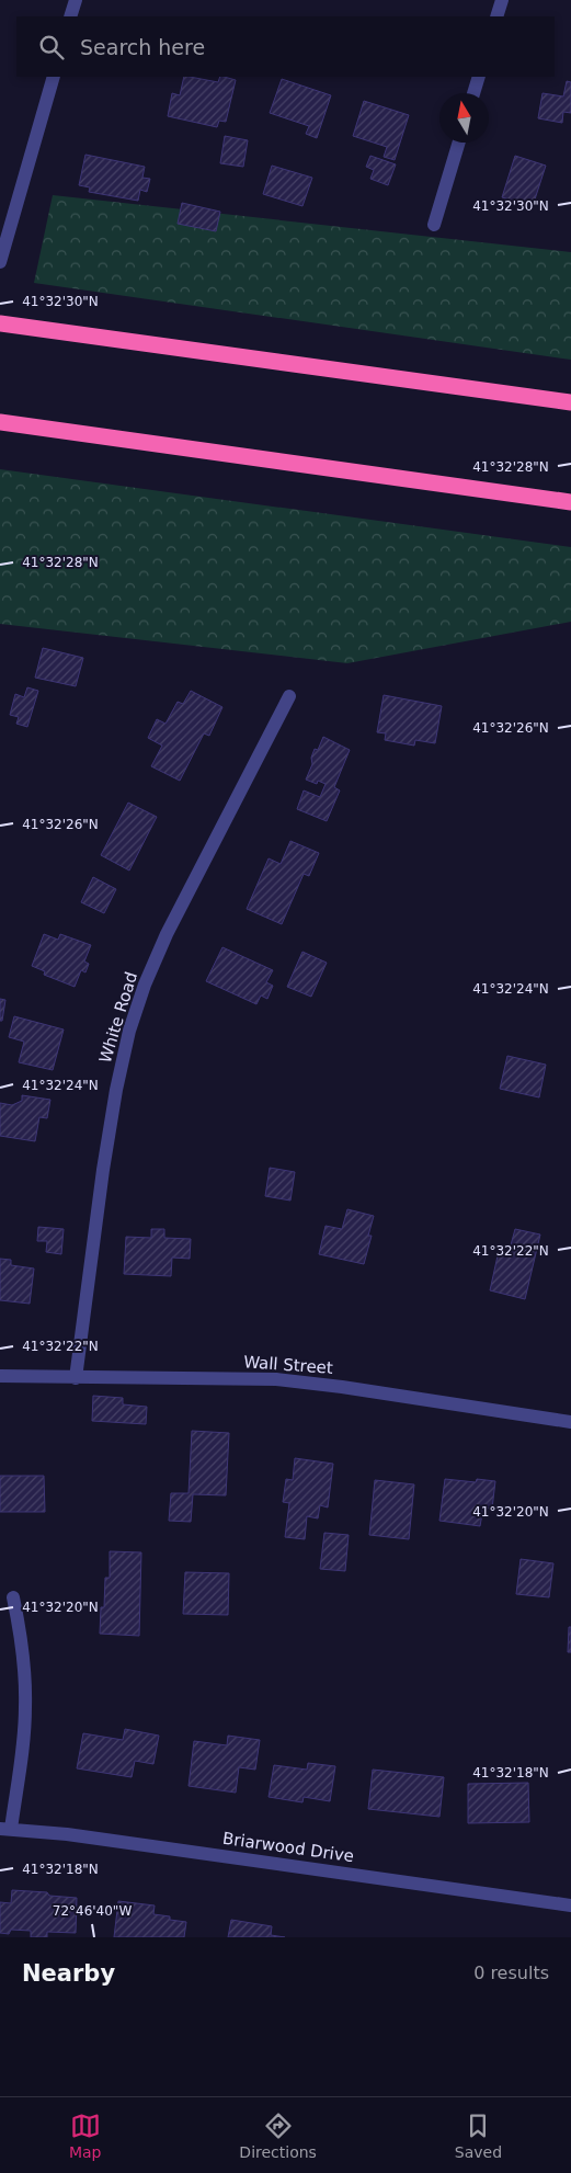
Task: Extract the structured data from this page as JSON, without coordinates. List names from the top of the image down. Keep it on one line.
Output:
{"streets":{"street":["White Road","Wall Street","Briarwood Drive"]},"crossings":[["White Road","Wall Street"]],"north":"top","page":{"search":"Search here","heading":["Nearby","0 results"],"nav":["Map","Directions","Saved"]},"coordinates":["41°32'30\"N","41°32'28\"N","41°32'26\"N","41°32'24\"N","41°32'22\"N","41°32'20\"N","41°32'18\"N","72°46'40\"W"]}
